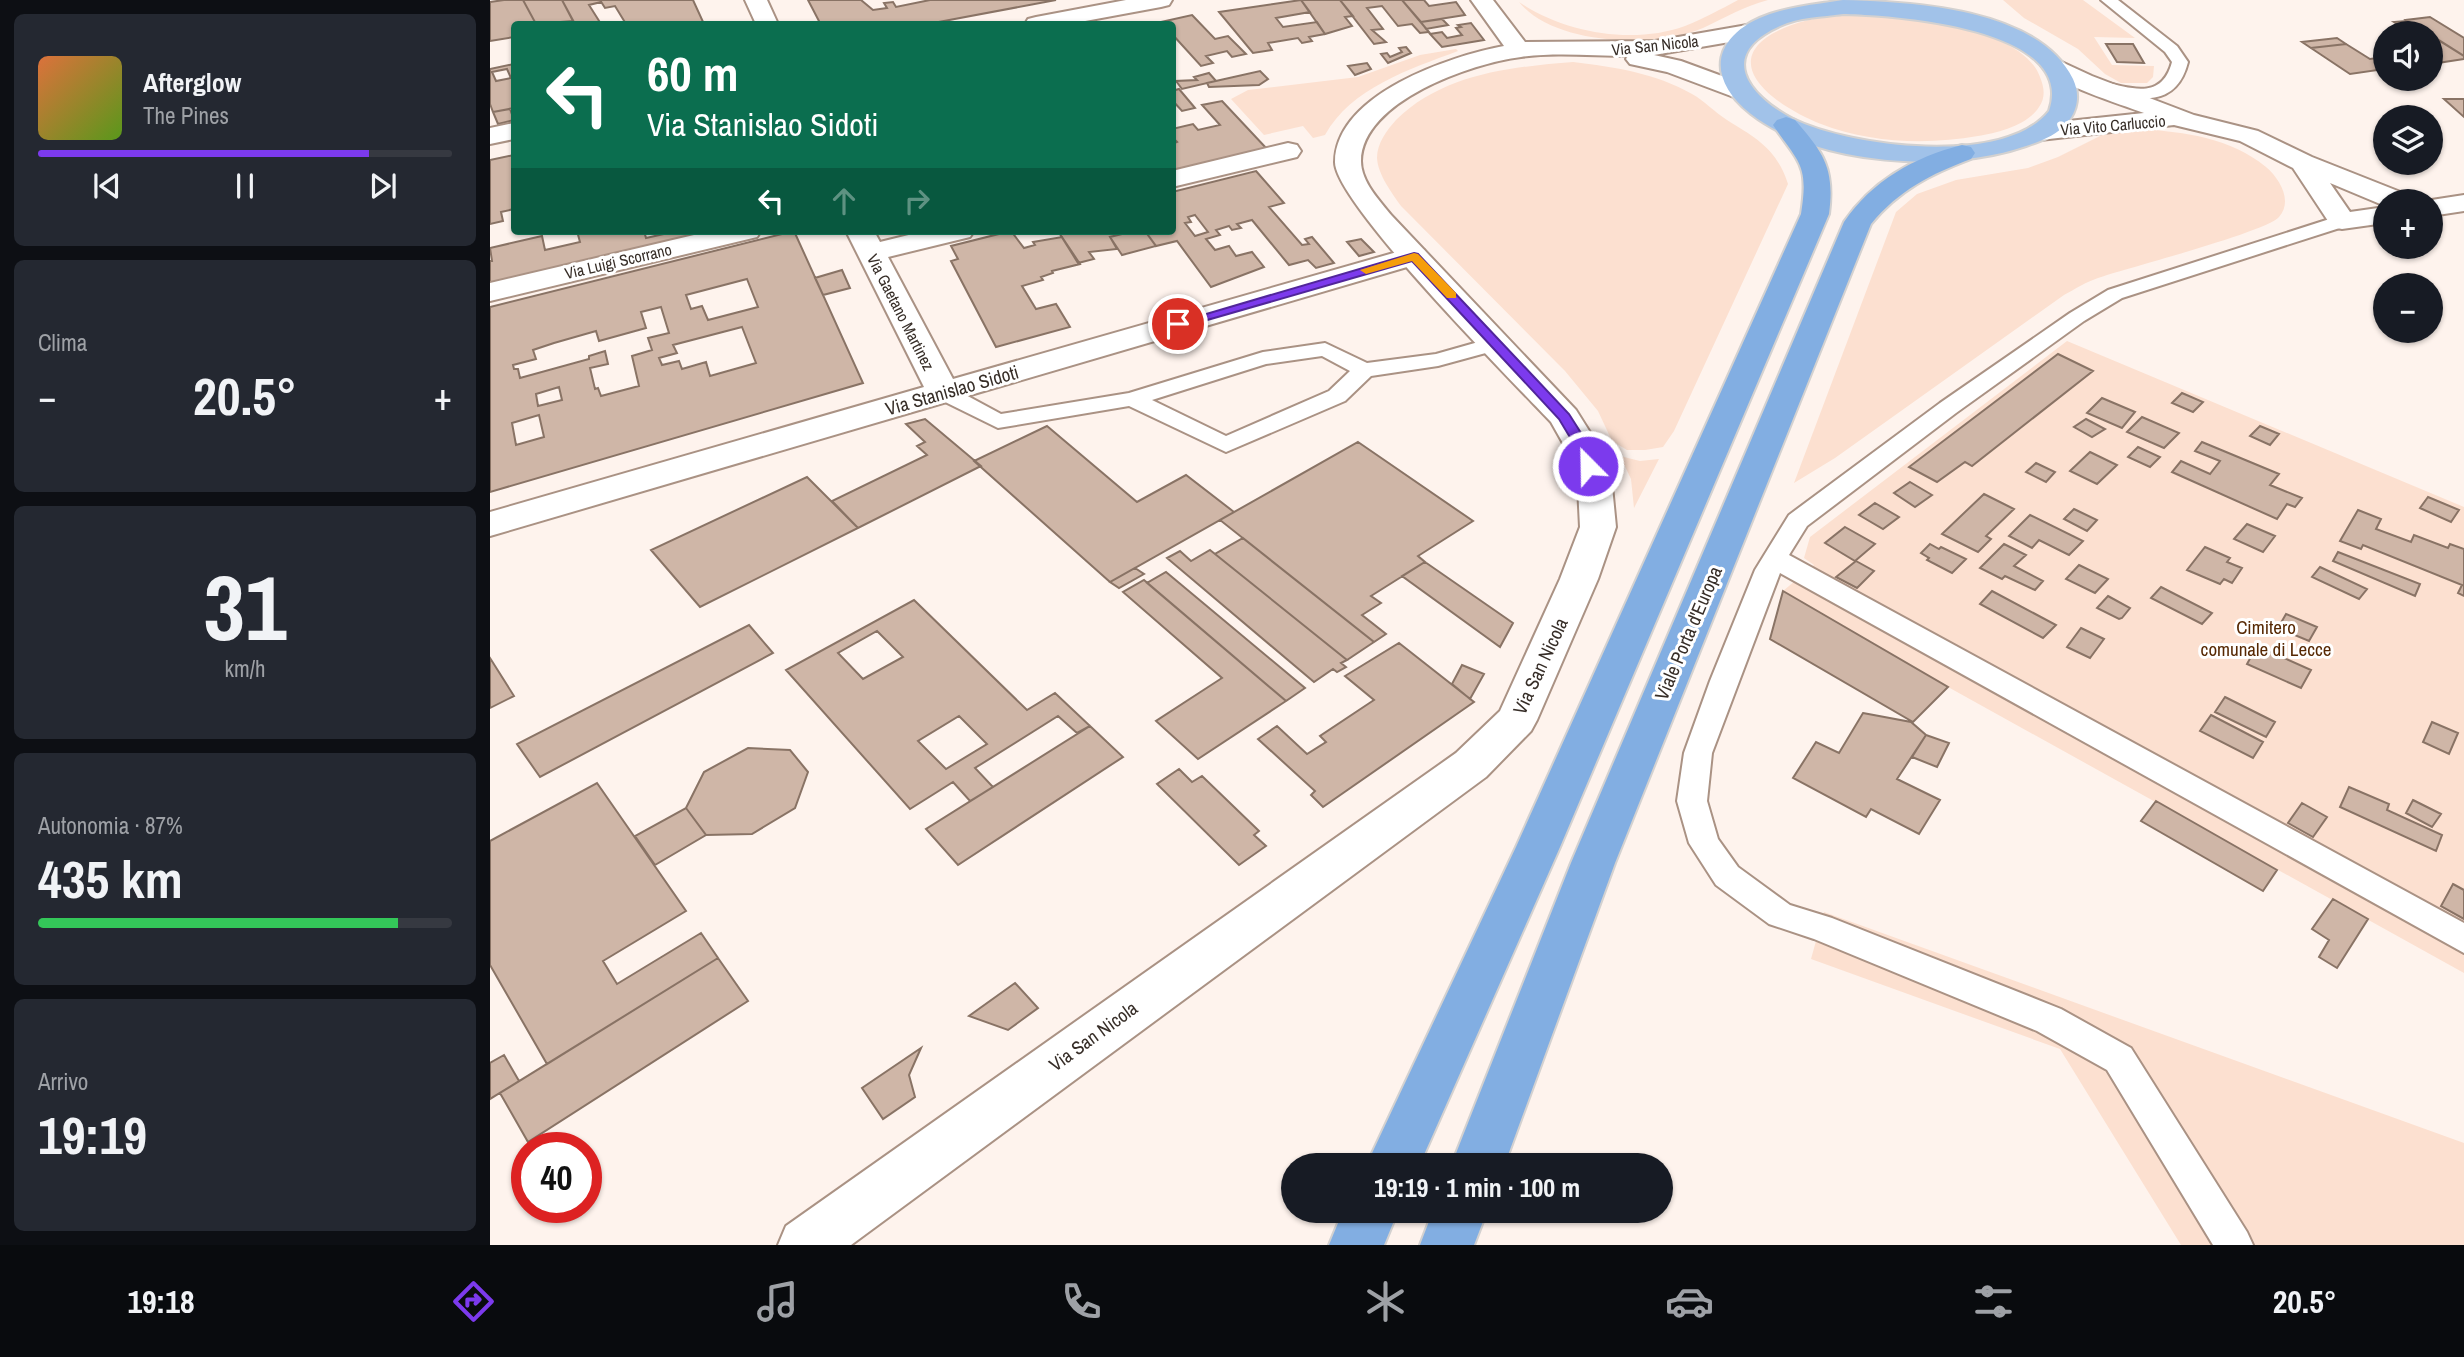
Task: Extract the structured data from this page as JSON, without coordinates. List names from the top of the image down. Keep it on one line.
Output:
{"streets":{"highway":["Viale Porta d'Europa"],"street":["Via San Nicola","Via Vito Carluccio","Via Luigi Scorrano","Via Gaetano Martinez","Via Stanislao Sidoti"]},"crossings":[["Via San Nicola","Via Stanislao Sidoti"],["Via San Nicola","Viale Porta d'Europa"],["Via Vito Carluccio","Viale Porta d'Europa"],["Via Gaetano Martinez","Via Stanislao Sidoti"]],"parks":["Cimitero comunale di Lecce"],"page":{"map_buttons":["+","−"],"turn":["60 m","Via Stanislao Sidoti"],"song":["Afterglow","The Pines"],"tile":["Clima",["31","km/h"],["Autonomia · 87%","435 km"],["Arrivo","19:19"]],"heat":["−","20.5°","+"],"limit":"40","trip":"19:19 · 1 min · 100 m","tabs":["19:18","20.5°"]}}
